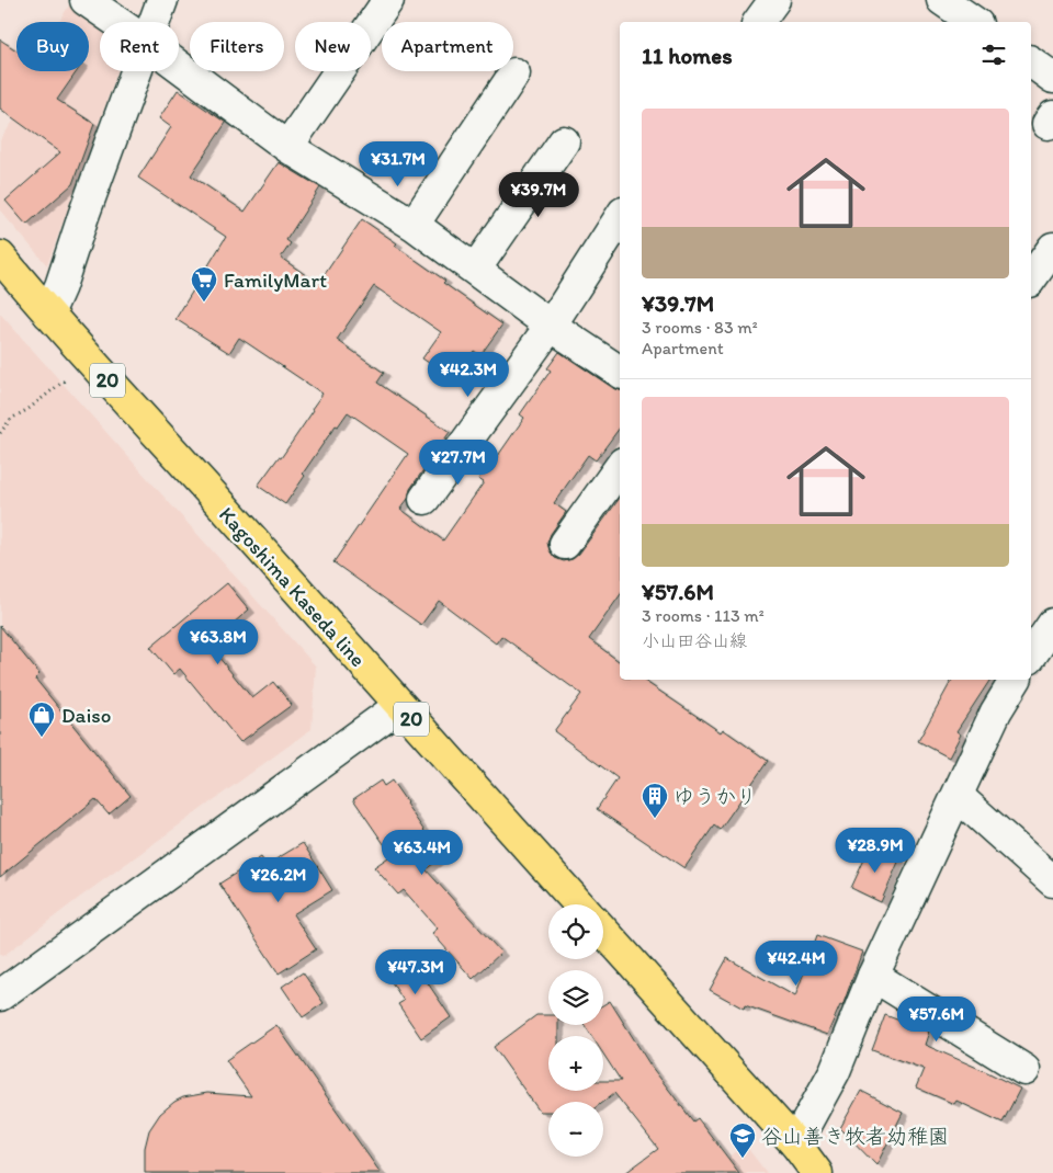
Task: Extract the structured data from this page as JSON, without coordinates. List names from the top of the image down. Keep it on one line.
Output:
{"streets":{"main road":["20","Kagoshima Kaseda line"]},"places":{"supermarket":["FamilyMart"],"shop":["Daiso"],"building":["ゆうかり"],"school or university":["谷山善き牧者幼稚園"]},"page":{"chip":["Buy","Rent","Filters","New","Apartment"],"heading":"11 homes","list":[{"name":"¥39.7M","note":"3 rooms · 83 m² · Apartment"},{"name":"¥57.6M","note":"3 rooms · 113 m² · 小山田谷山線"}],"price":["¥31.7M","¥39.7M","¥42.3M","¥27.7M","¥63.8M","¥28.9M","¥63.4M","¥26.2M","¥42.4M","¥47.3M","¥57.6M"],"map_buttons":["+","−"]}}
